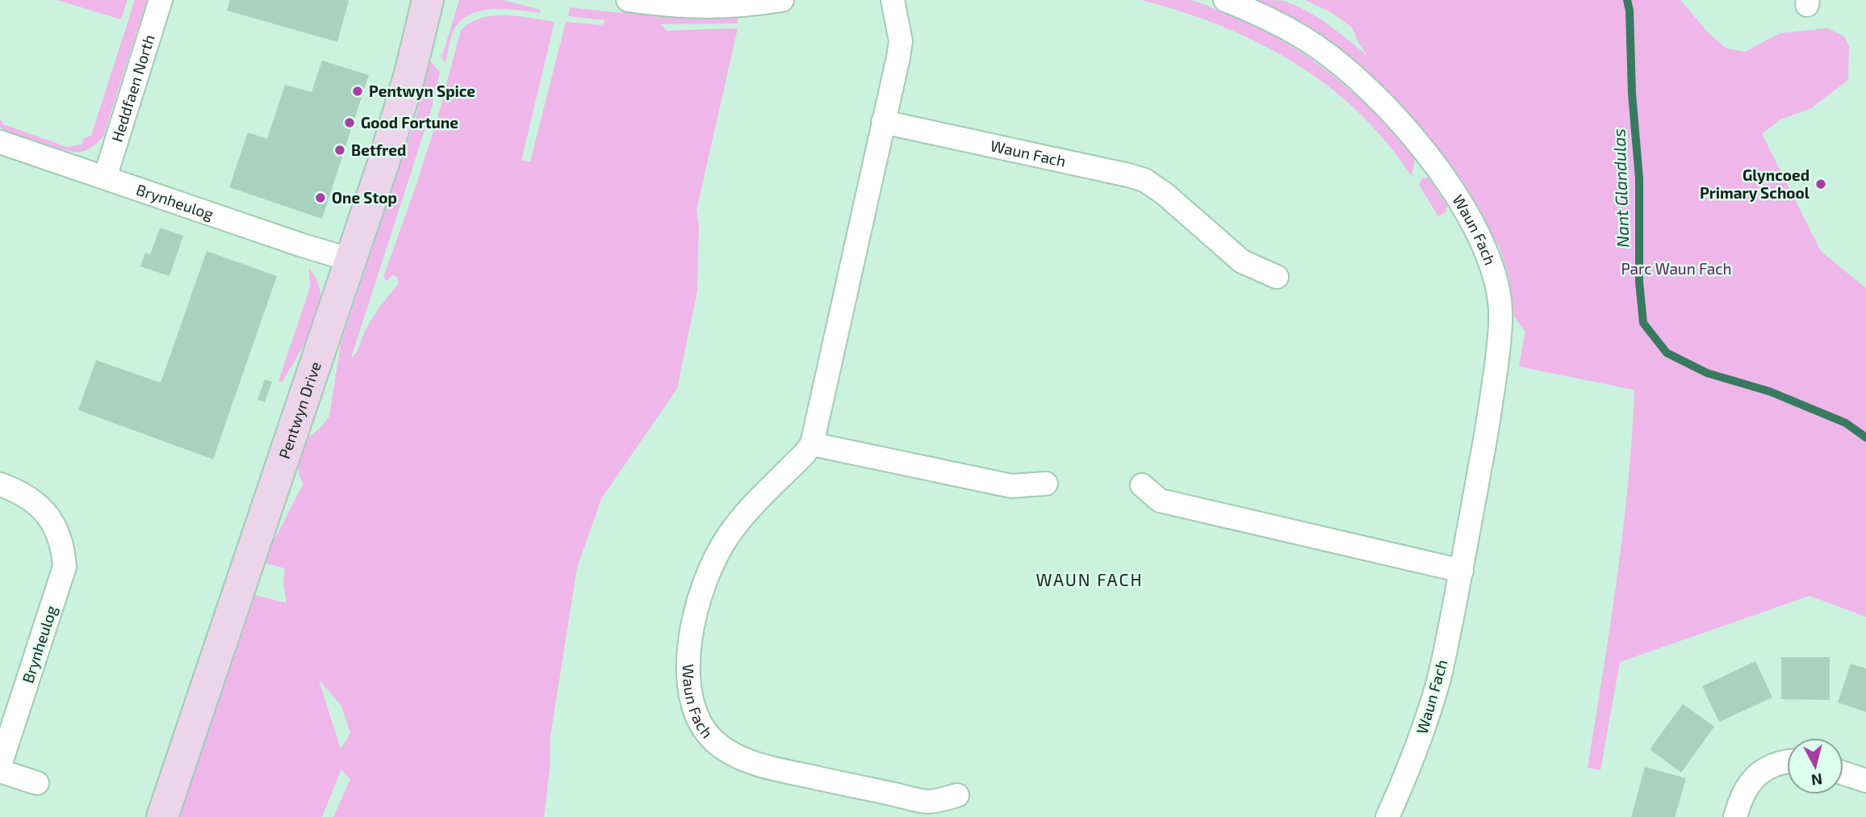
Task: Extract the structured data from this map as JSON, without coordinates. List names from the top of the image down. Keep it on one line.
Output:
{"streets":{"street":["Heddfaen North","Waun Fach","Brynheulog","Pentwyn Drive"]},"crossings":[["Heddfaen North","Brynheulog"],["Brynheulog","Pentwyn Drive"]],"districts":["WAUN FACH"],"water":["Nant Glandulas"],"parks":["Parc Waun Fach"],"places":["Pentwyn Spice","Good Fortune","Betfred","Glyncoed Primary School","One Stop"],"north":"bottom"}
